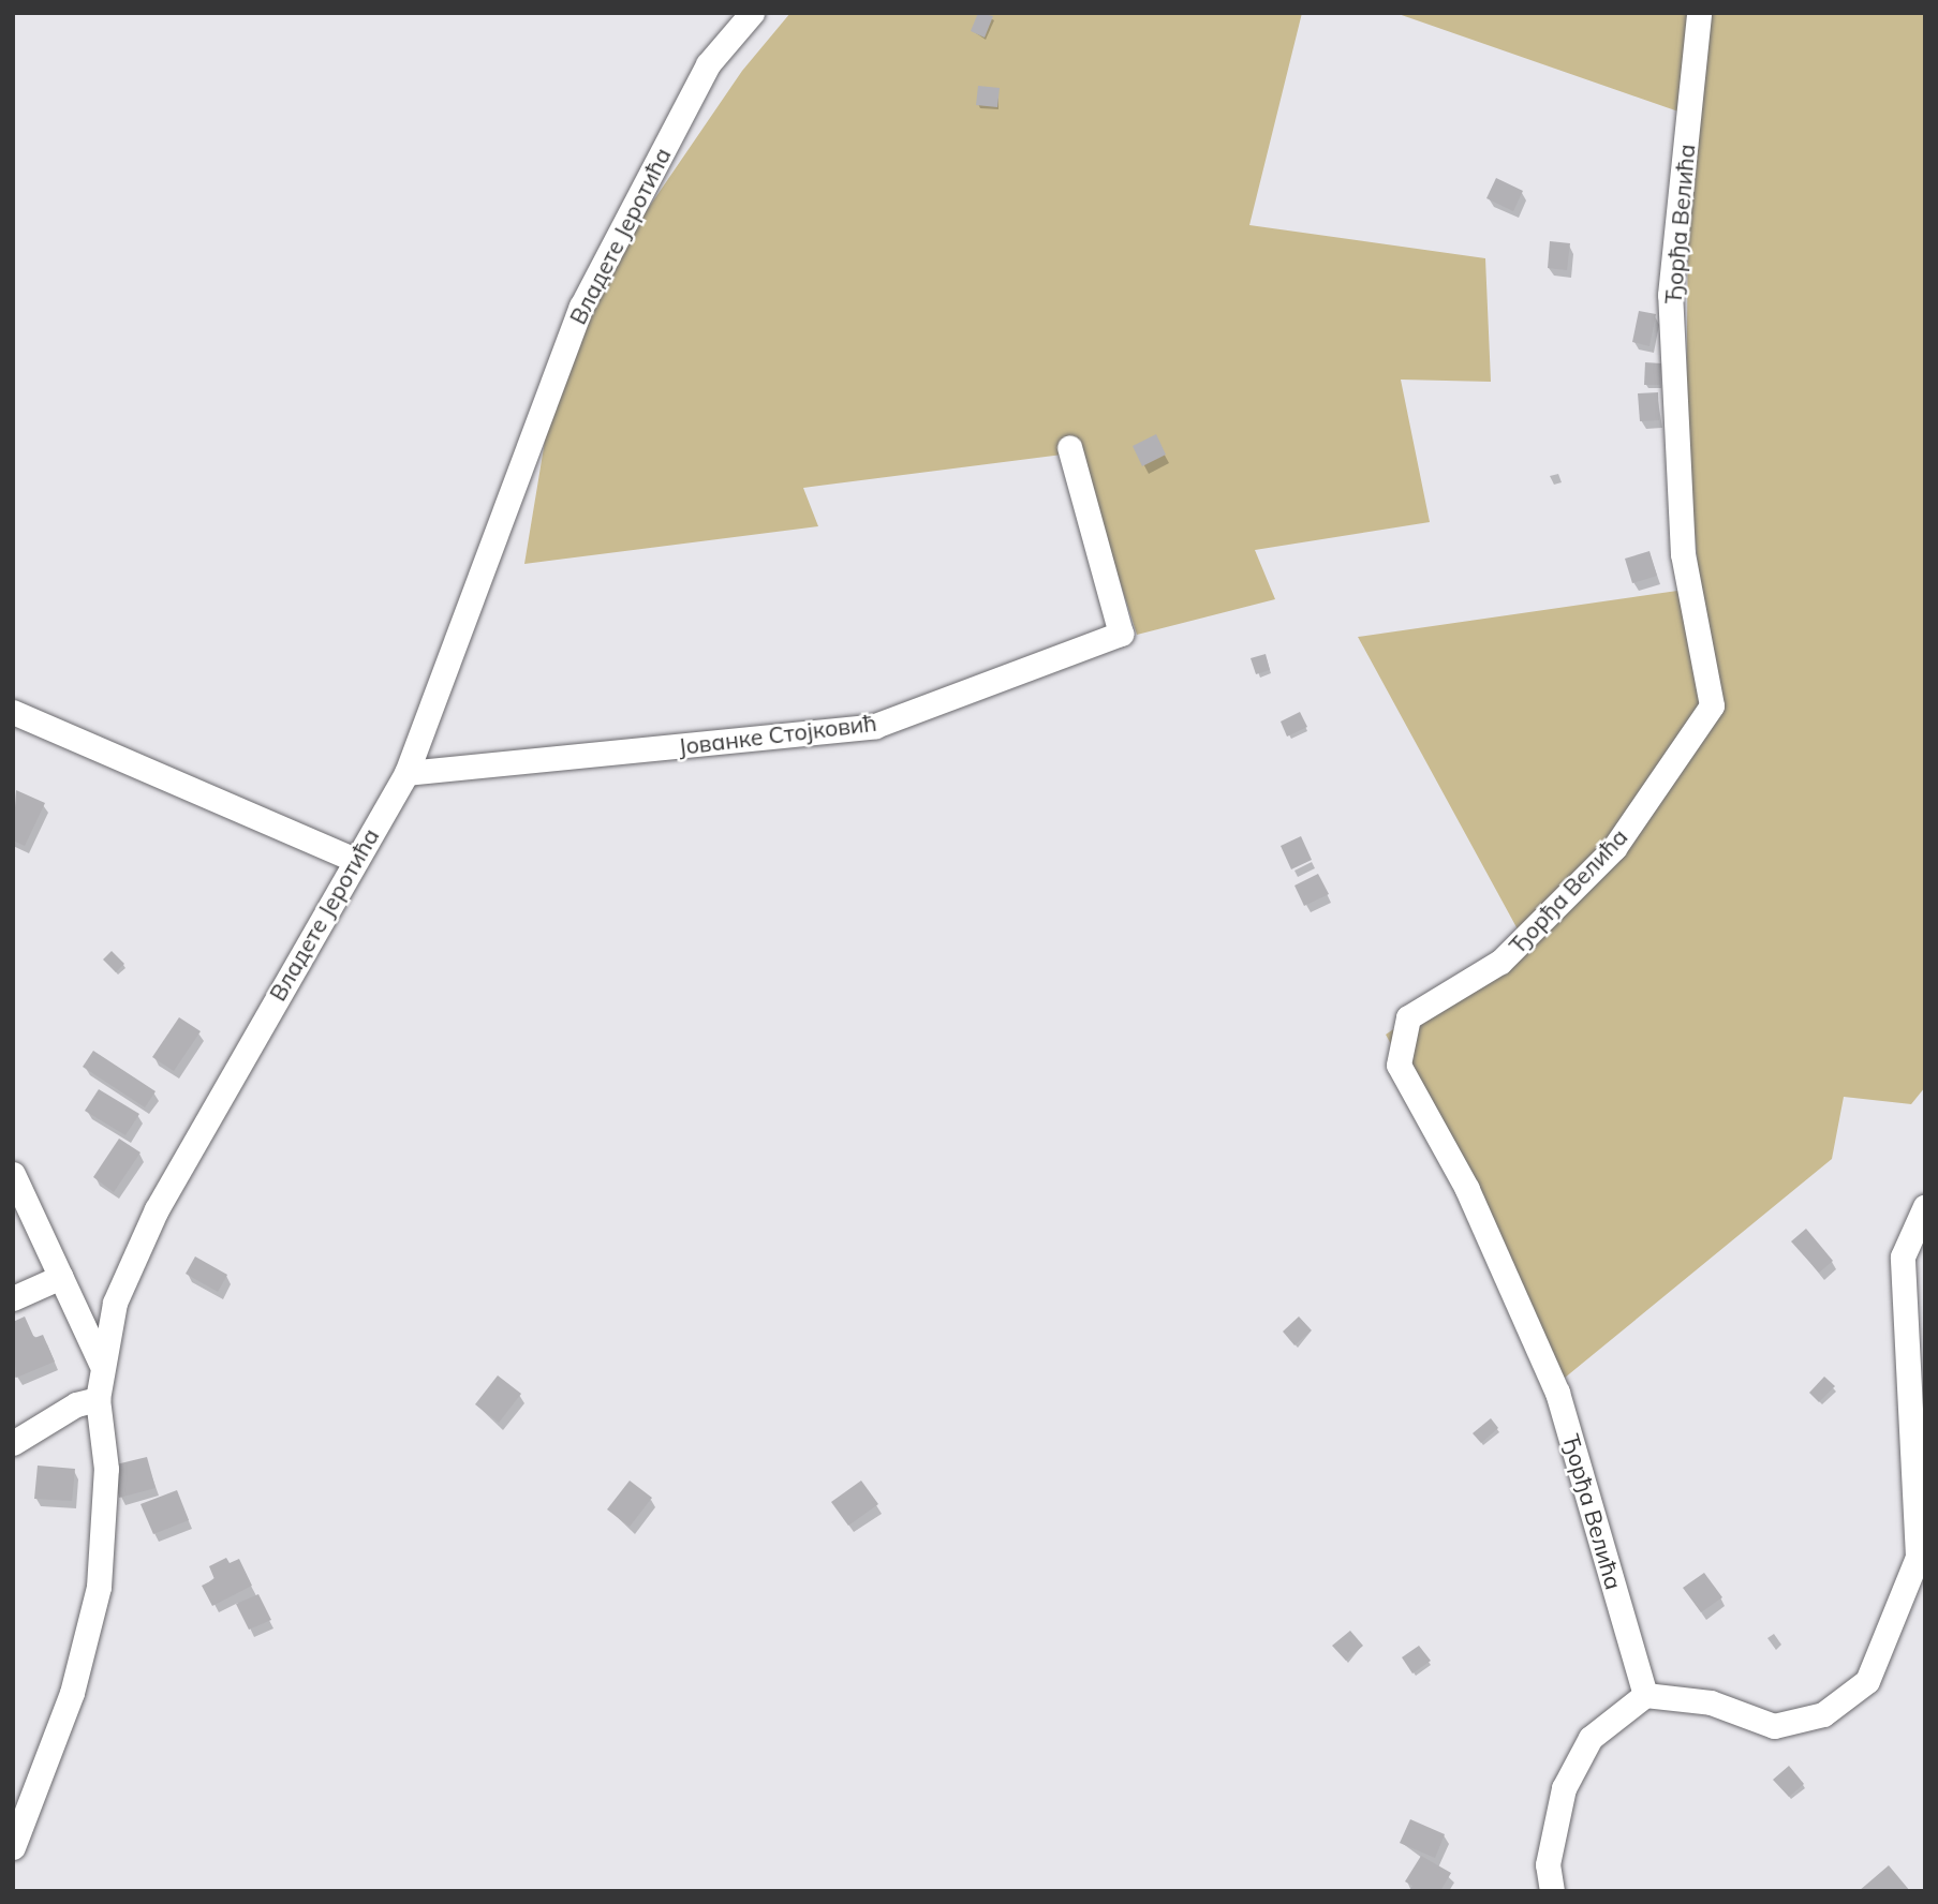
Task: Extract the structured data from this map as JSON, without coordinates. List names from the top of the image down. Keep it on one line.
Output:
{"streets":{"street":["Ђорђа Велића","Владете Јеротића","Јованке Стојковић"]},"crossings":[["Владете Јеротића","Јованке Стојковић"]]}
